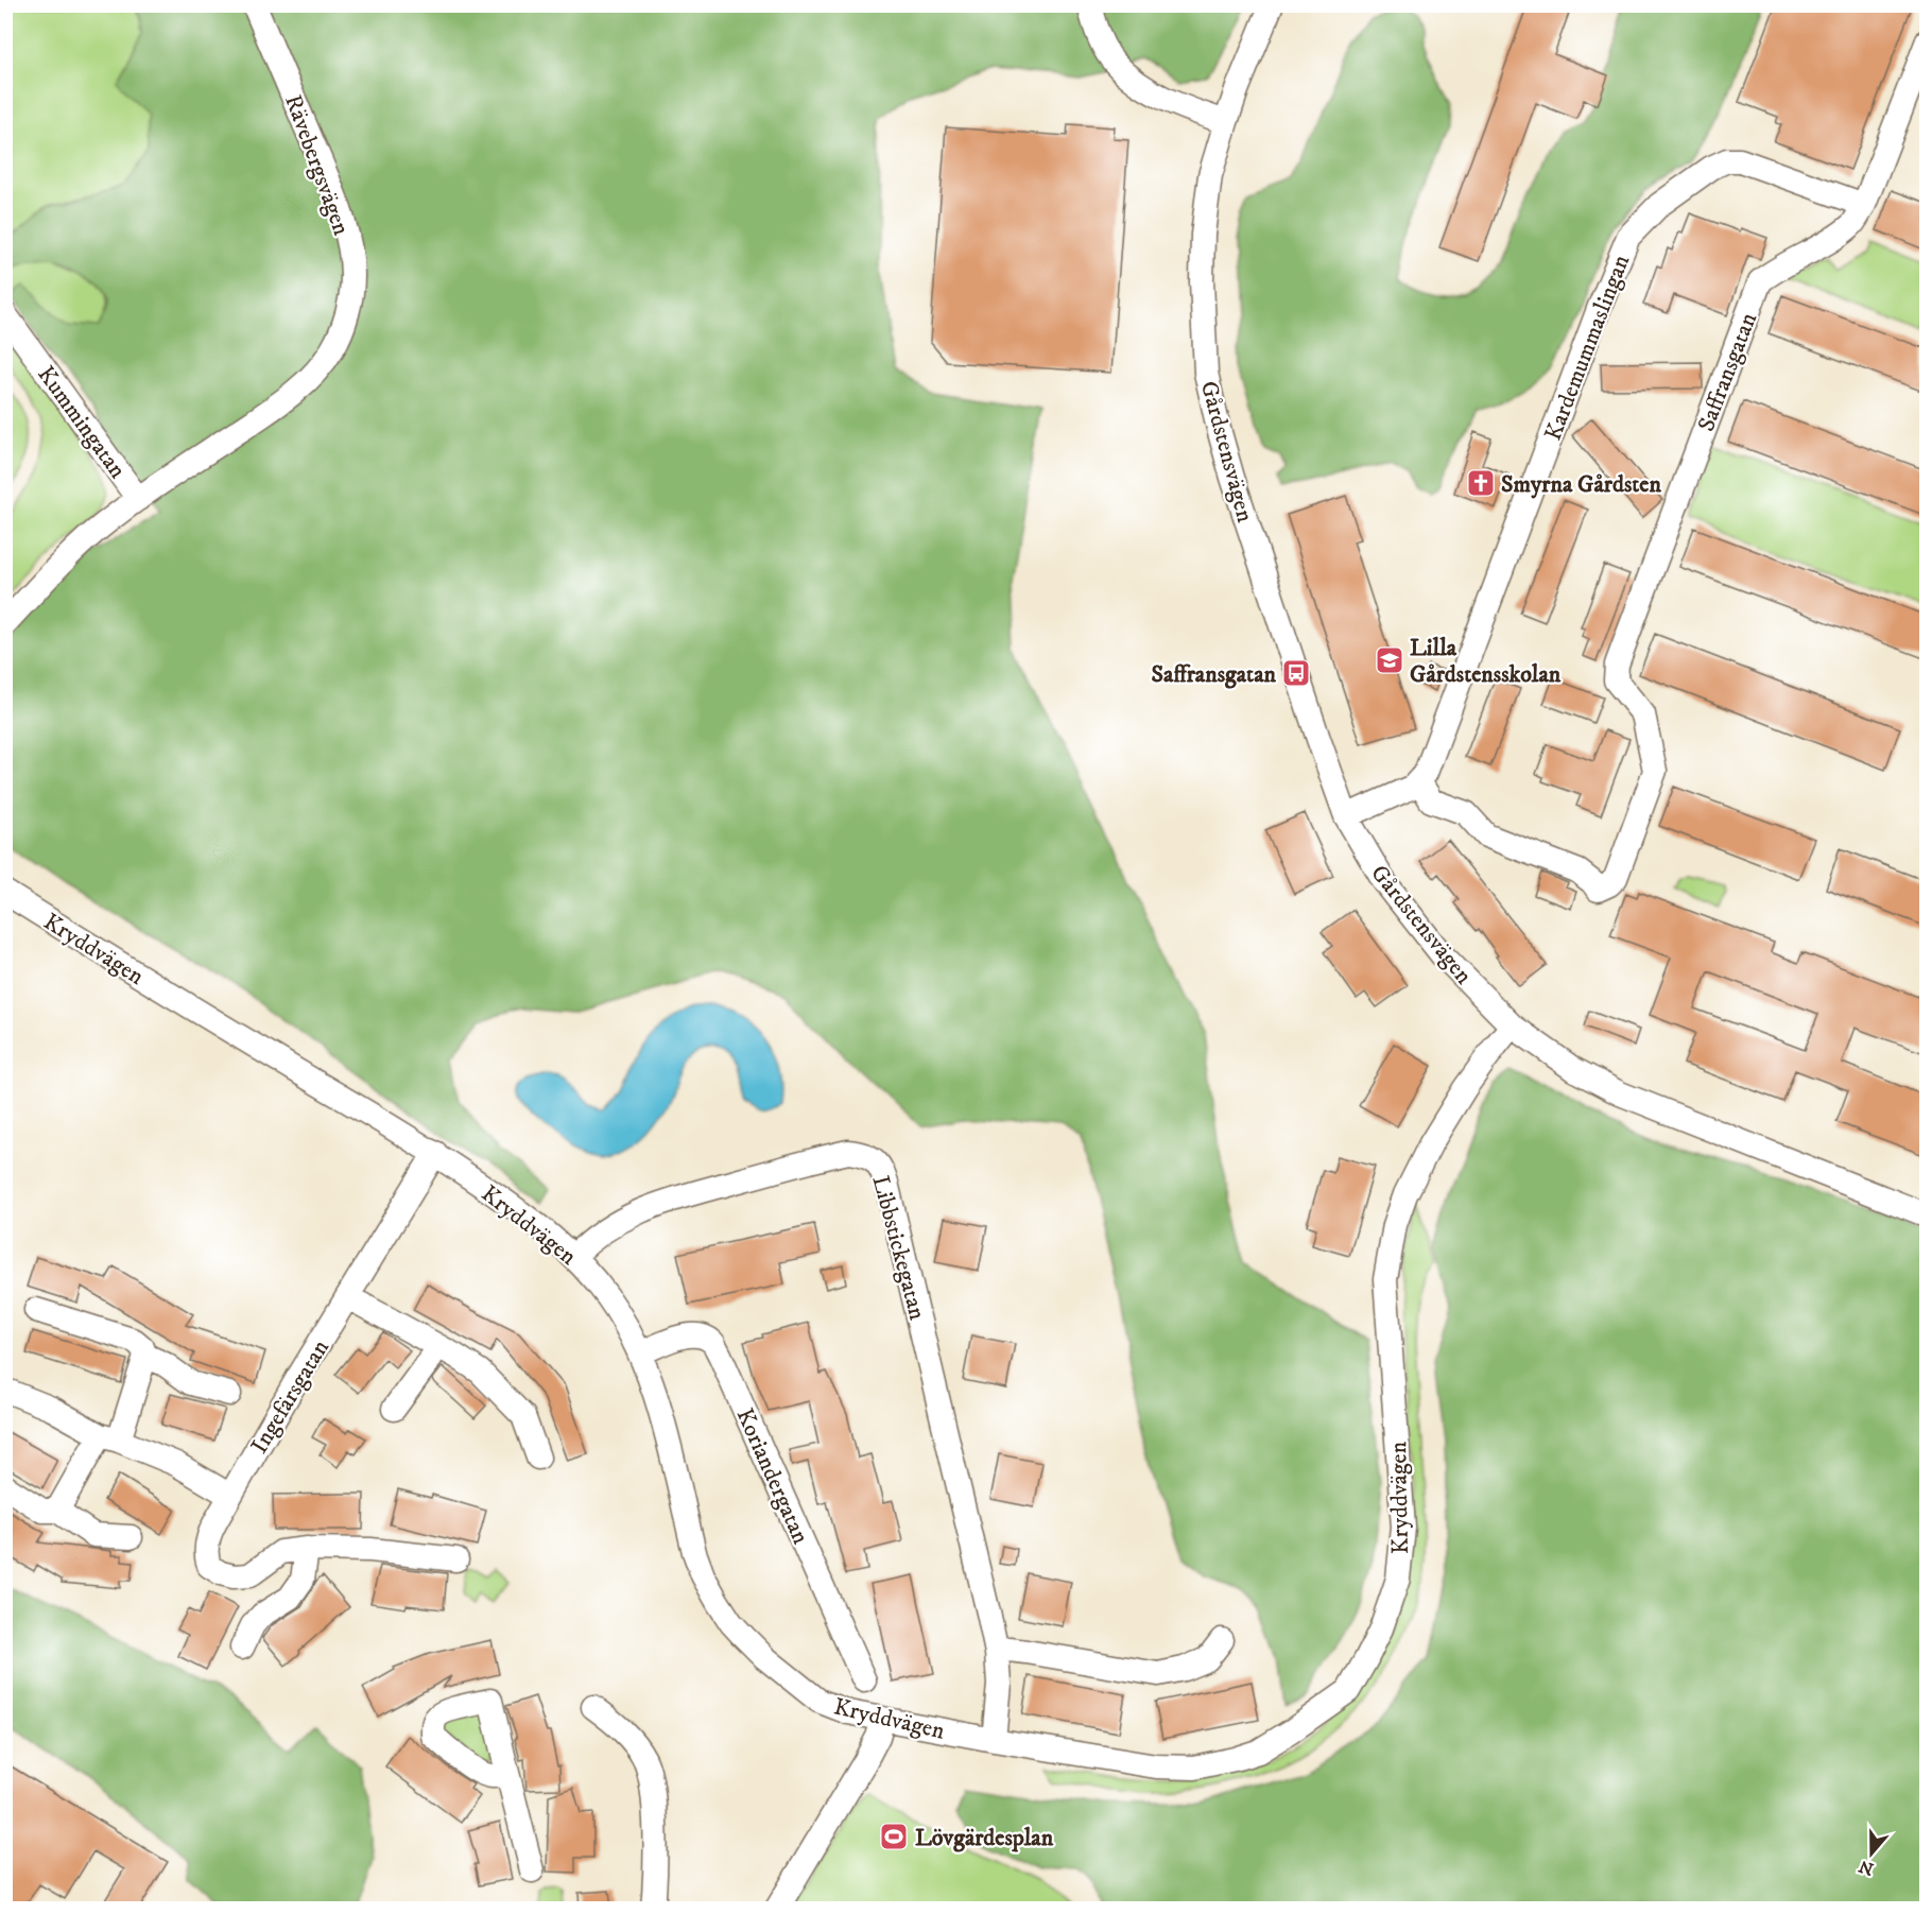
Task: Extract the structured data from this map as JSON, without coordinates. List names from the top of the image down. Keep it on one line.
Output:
{"streets":{"street":["Rävebergsvägen","Kardemummaslingan","Saffransgatan","Kummingatan","Gårdstensvägen","Kryddvägen","Libbstickegatan","Ingefärsgatan","Koriandergatan"]},"crossings":[["Rävebergsvägen","Kummingatan"],["Kardemummaslingan","Saffransgatan"],["Gårdstensvägen","Kryddvägen"],["Kryddvägen","Libbstickegatan"],["Kryddvägen","Ingefärsgatan"],["Kryddvägen","Koriandergatan"]],"places":{"church":["Smyrna Gårdsten"],"school or university":["Lilla Gårdstensskolan"],"bus stop":["Saffransgatan"],"sports":["Lövgärdesplan"]},"north":"bottom"}
